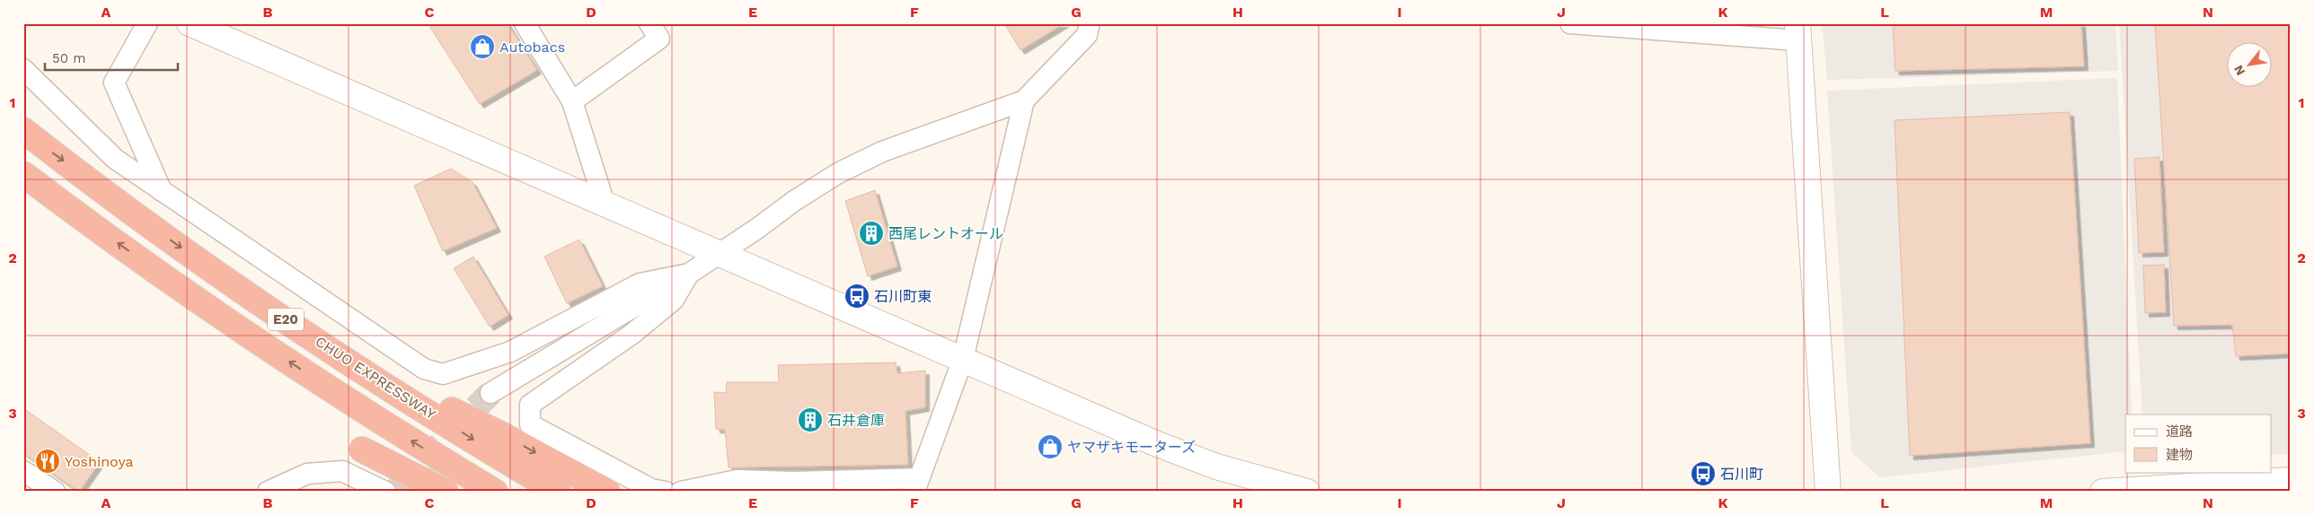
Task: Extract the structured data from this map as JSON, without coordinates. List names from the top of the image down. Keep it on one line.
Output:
{"streets":{"highway":["E20","CHUO EXPRESSWAY"]},"places":{"shop":["Autobacs","ヤマザキモーターズ"],"building":["西尾レントオール","石井倉庫"],"bus stop":["石川町東","石川町"],"restaurant":["Yoshinoya"]},"legend":["道路","建物"],"scale_bar":"50 m","north":"bottom left","grid":{"columns":["A","B","C","D","E","F","G","H","I","J","K","L","M","N"],"rows":["1","2","3"]}}
